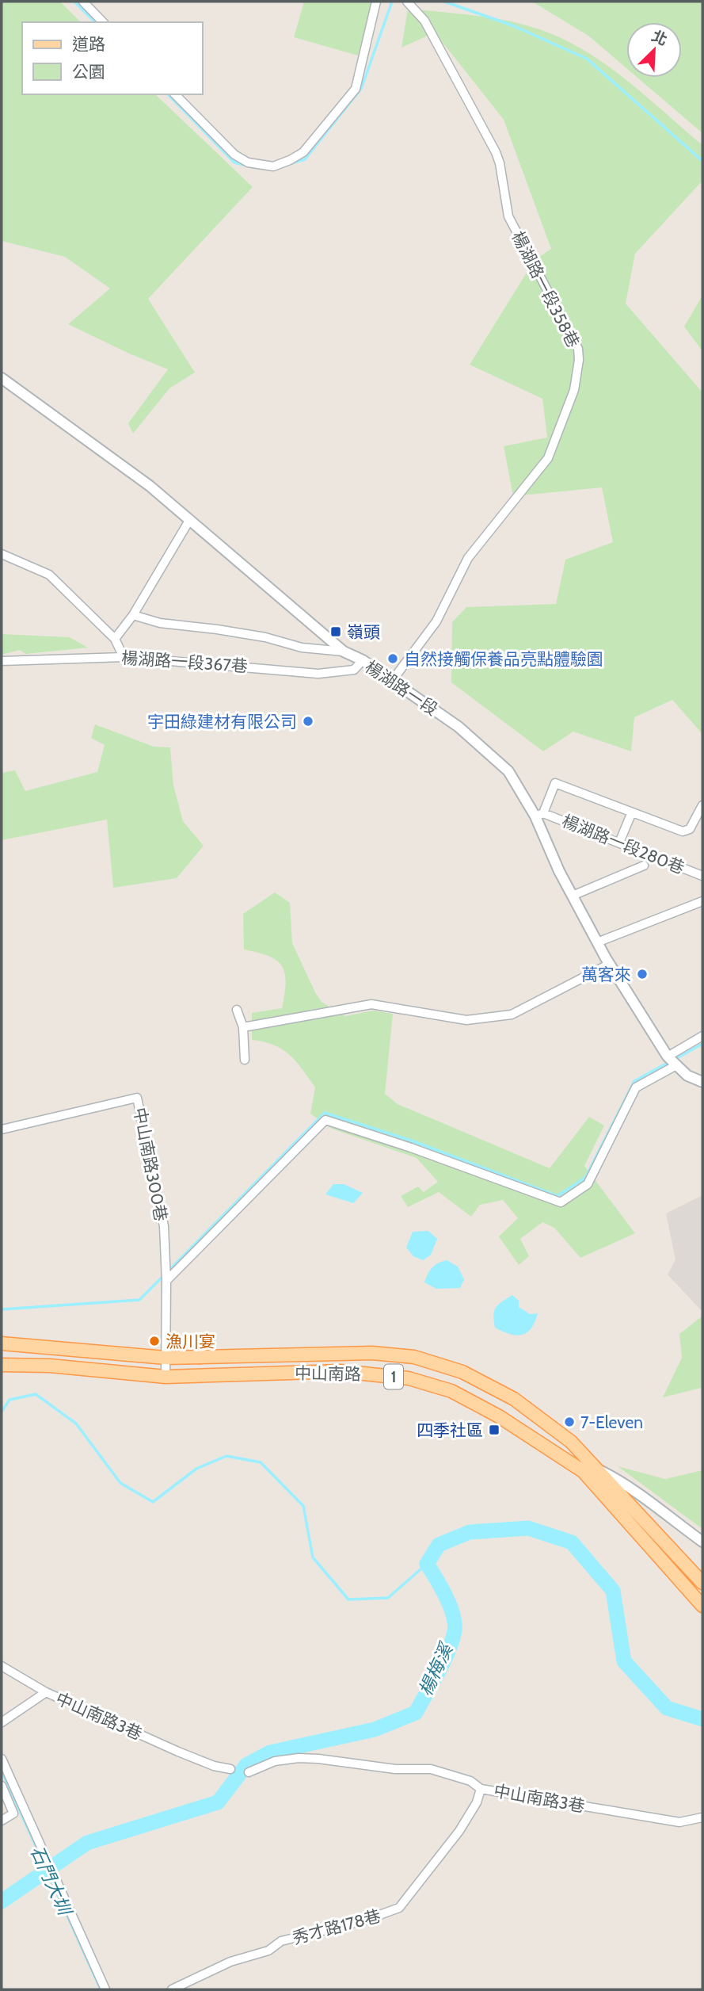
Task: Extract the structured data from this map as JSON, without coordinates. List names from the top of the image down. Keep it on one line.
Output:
{"streets":{"main road":["中山南路","1"],"street":["楊湖路一段358巷","楊湖路一段367巷","楊湖路一段","楊湖路一段280巷","中山南路300巷","中山南路3巷","秀才路178巷"]},"crossings":[["楊湖路一段358巷","楊湖路一段"],["楊湖路一段367巷","楊湖路一段"],["楊湖路一段","楊湖路一段280巷"],["中山南路3巷","秀才路178巷"]],"water":["楊梅溪","石門大圳"],"places":{"transit":["嶺頭","四季社區"],"other":["自然接觸保養品亮點體驗園","宇田綠建材有限公司","萬客來","漁川宴","7-Eleven"]},"legend":["道路","公園"],"north":"top right"}
